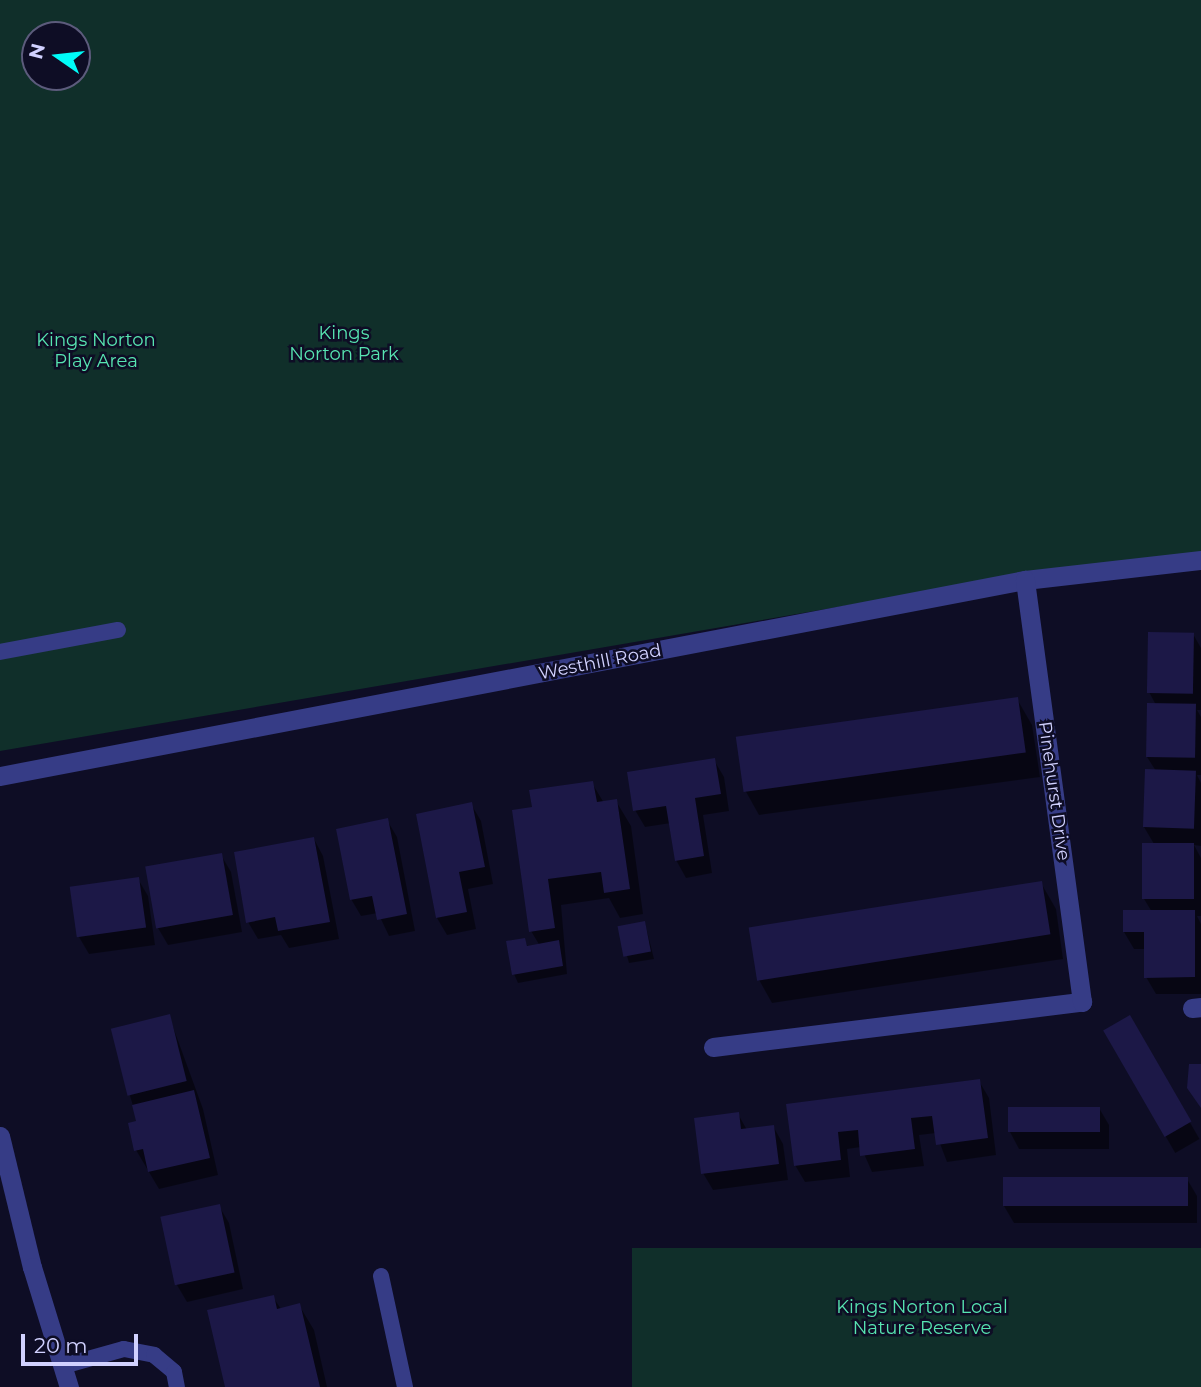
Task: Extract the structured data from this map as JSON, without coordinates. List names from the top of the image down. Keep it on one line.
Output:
{"streets":{"street":["Westhill Road","Pinehurst Drive"]},"crossings":[["Westhill Road","Pinehurst Drive"]],"parks":["Kings Norton Park","Kings Norton Play Area","Kings Norton Local Nature Reserve"],"scale_bar":"20 m","north":"left"}
